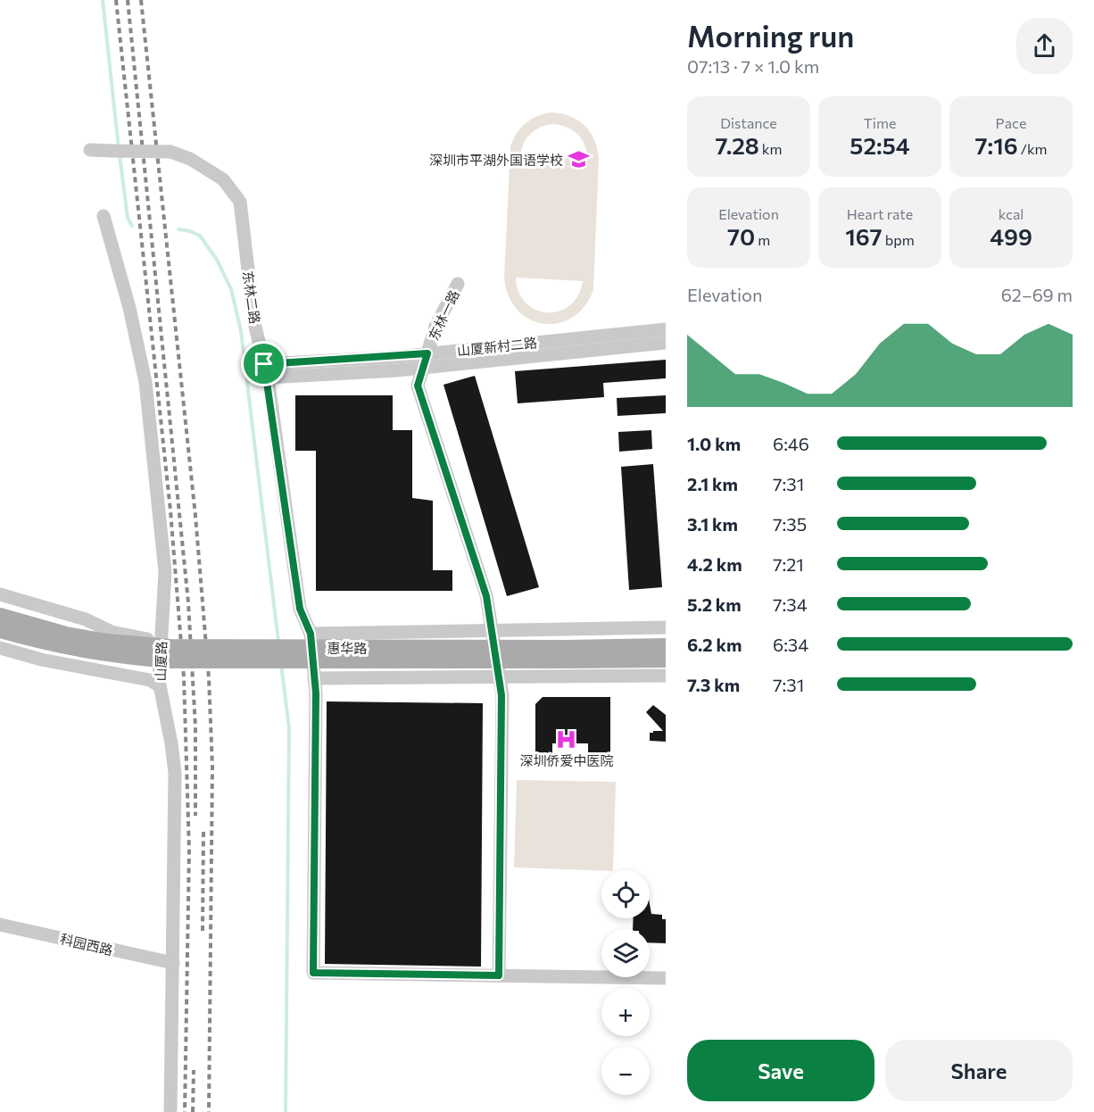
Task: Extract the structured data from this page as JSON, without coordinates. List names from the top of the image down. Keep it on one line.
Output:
{"streets":{"main road":["惠华路"],"street":["东林二路","东林一路","山厦新村二路","山厦路","科园西路"]},"crossings":[["东林二路","东林一路"],["东林二路","山厦新村二路"],["东林一路","山厦新村二路"],["山厦路","科园西路"]],"places":{"school or university":["深圳市平湖外国语学校"],"hospital":["深圳侨爱中医院"]},"page":{"heading":["Morning run","07:13 · 7 × 1.0 km"],"stats":[["Distance","7.28 km"],["Time","52:54"],["Pace","7:16 /km"],["Elevation","70 m"],["Heart rate","167 bpm"],["kcal","499"]],"chart":["Elevation","62–69 m"],"list":[{"name":"1.0 km","note":"6:46"},{"name":"2.1 km","note":"7:31"},{"name":"3.1 km","note":"7:35"},{"name":"4.2 km","note":"7:21"},{"name":"5.2 km","note":"7:34"},{"name":"6.2 km","note":"6:34"},{"name":"7.3 km","note":"7:31"}],"map_buttons":["+","−"],"buttons":["Save","Share"]}}
